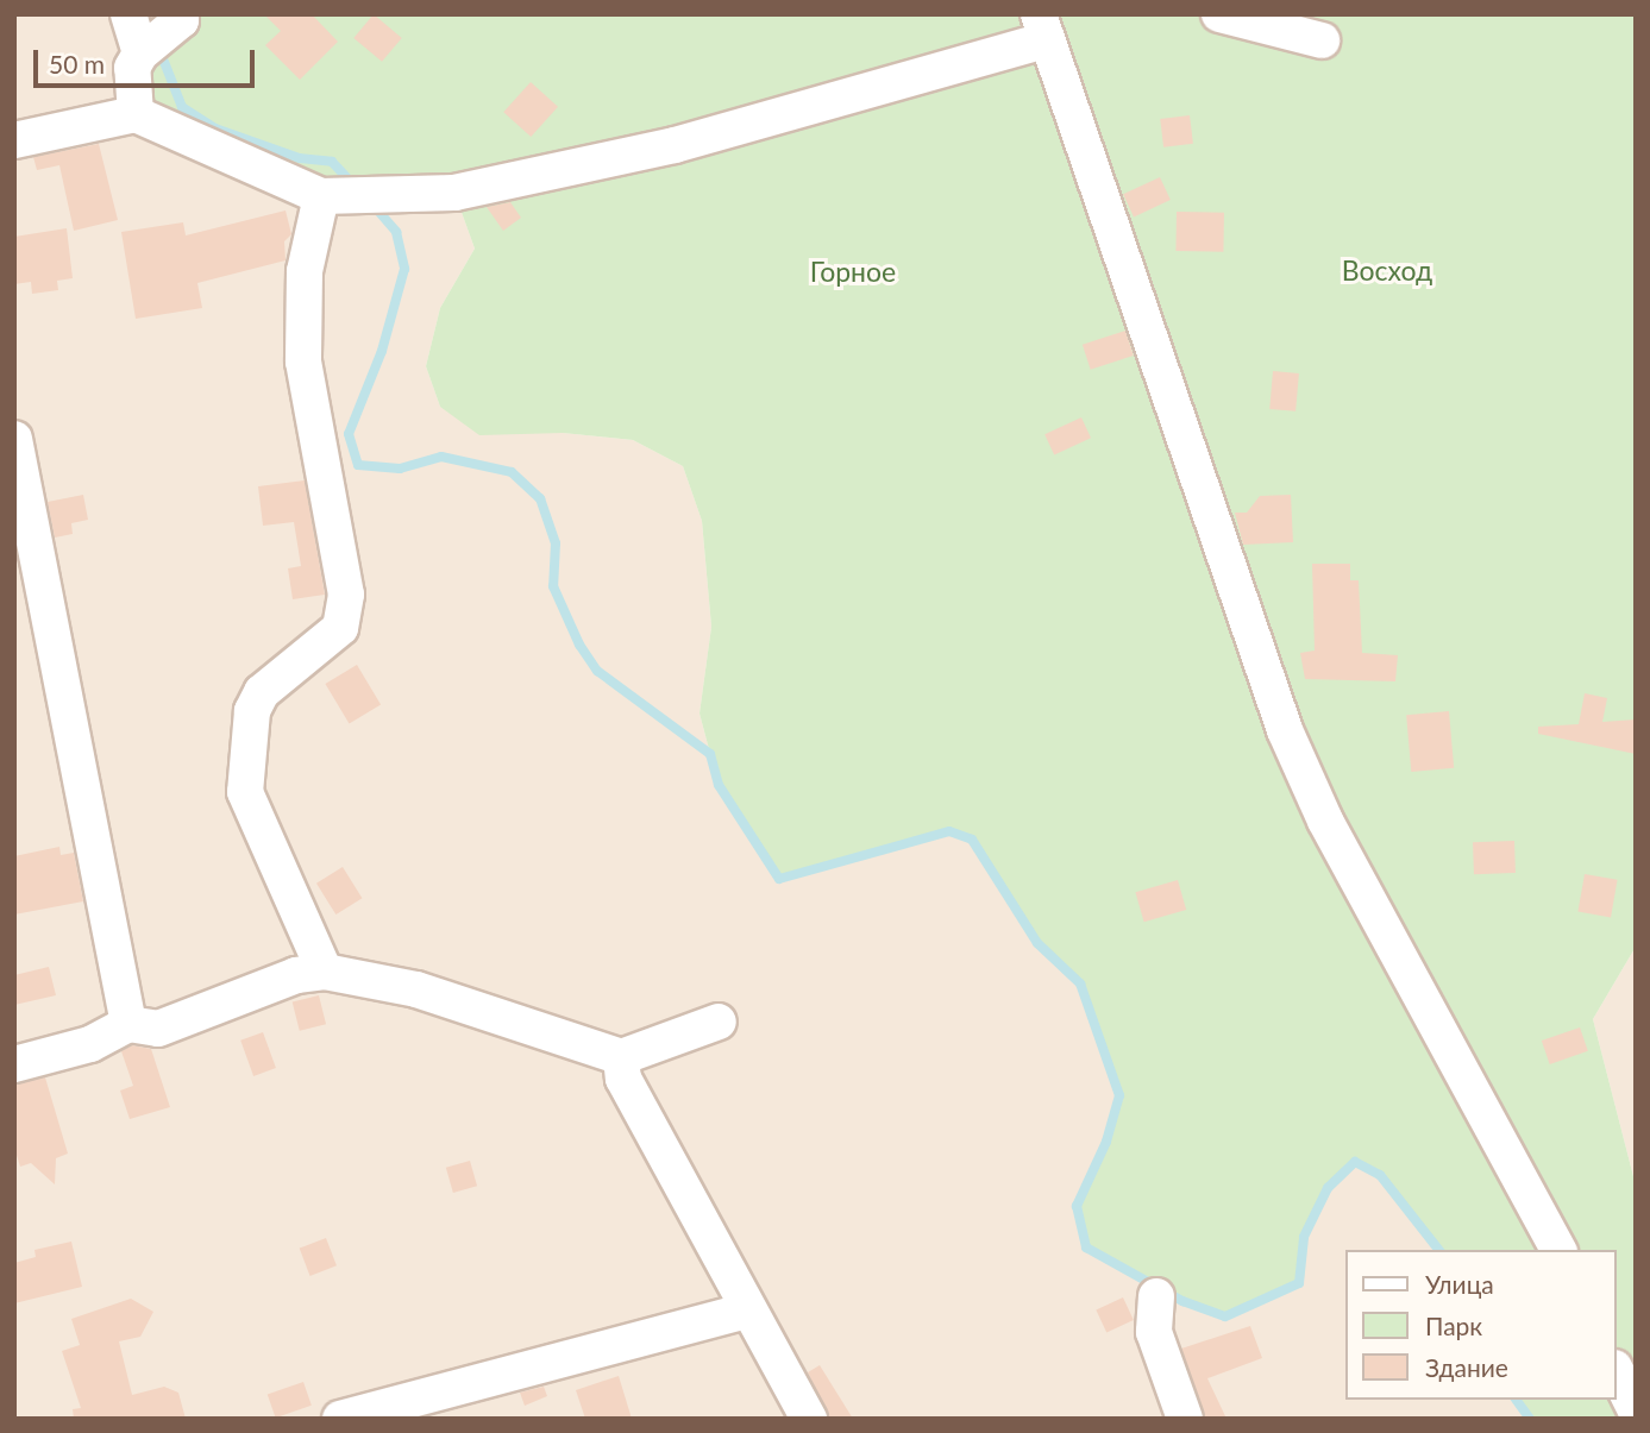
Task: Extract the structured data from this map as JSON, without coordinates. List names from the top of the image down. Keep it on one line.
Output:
{"parks":["Восход","Горное"],"legend":["Улица","Парк","Здание"],"scale_bar":"50 m"}
